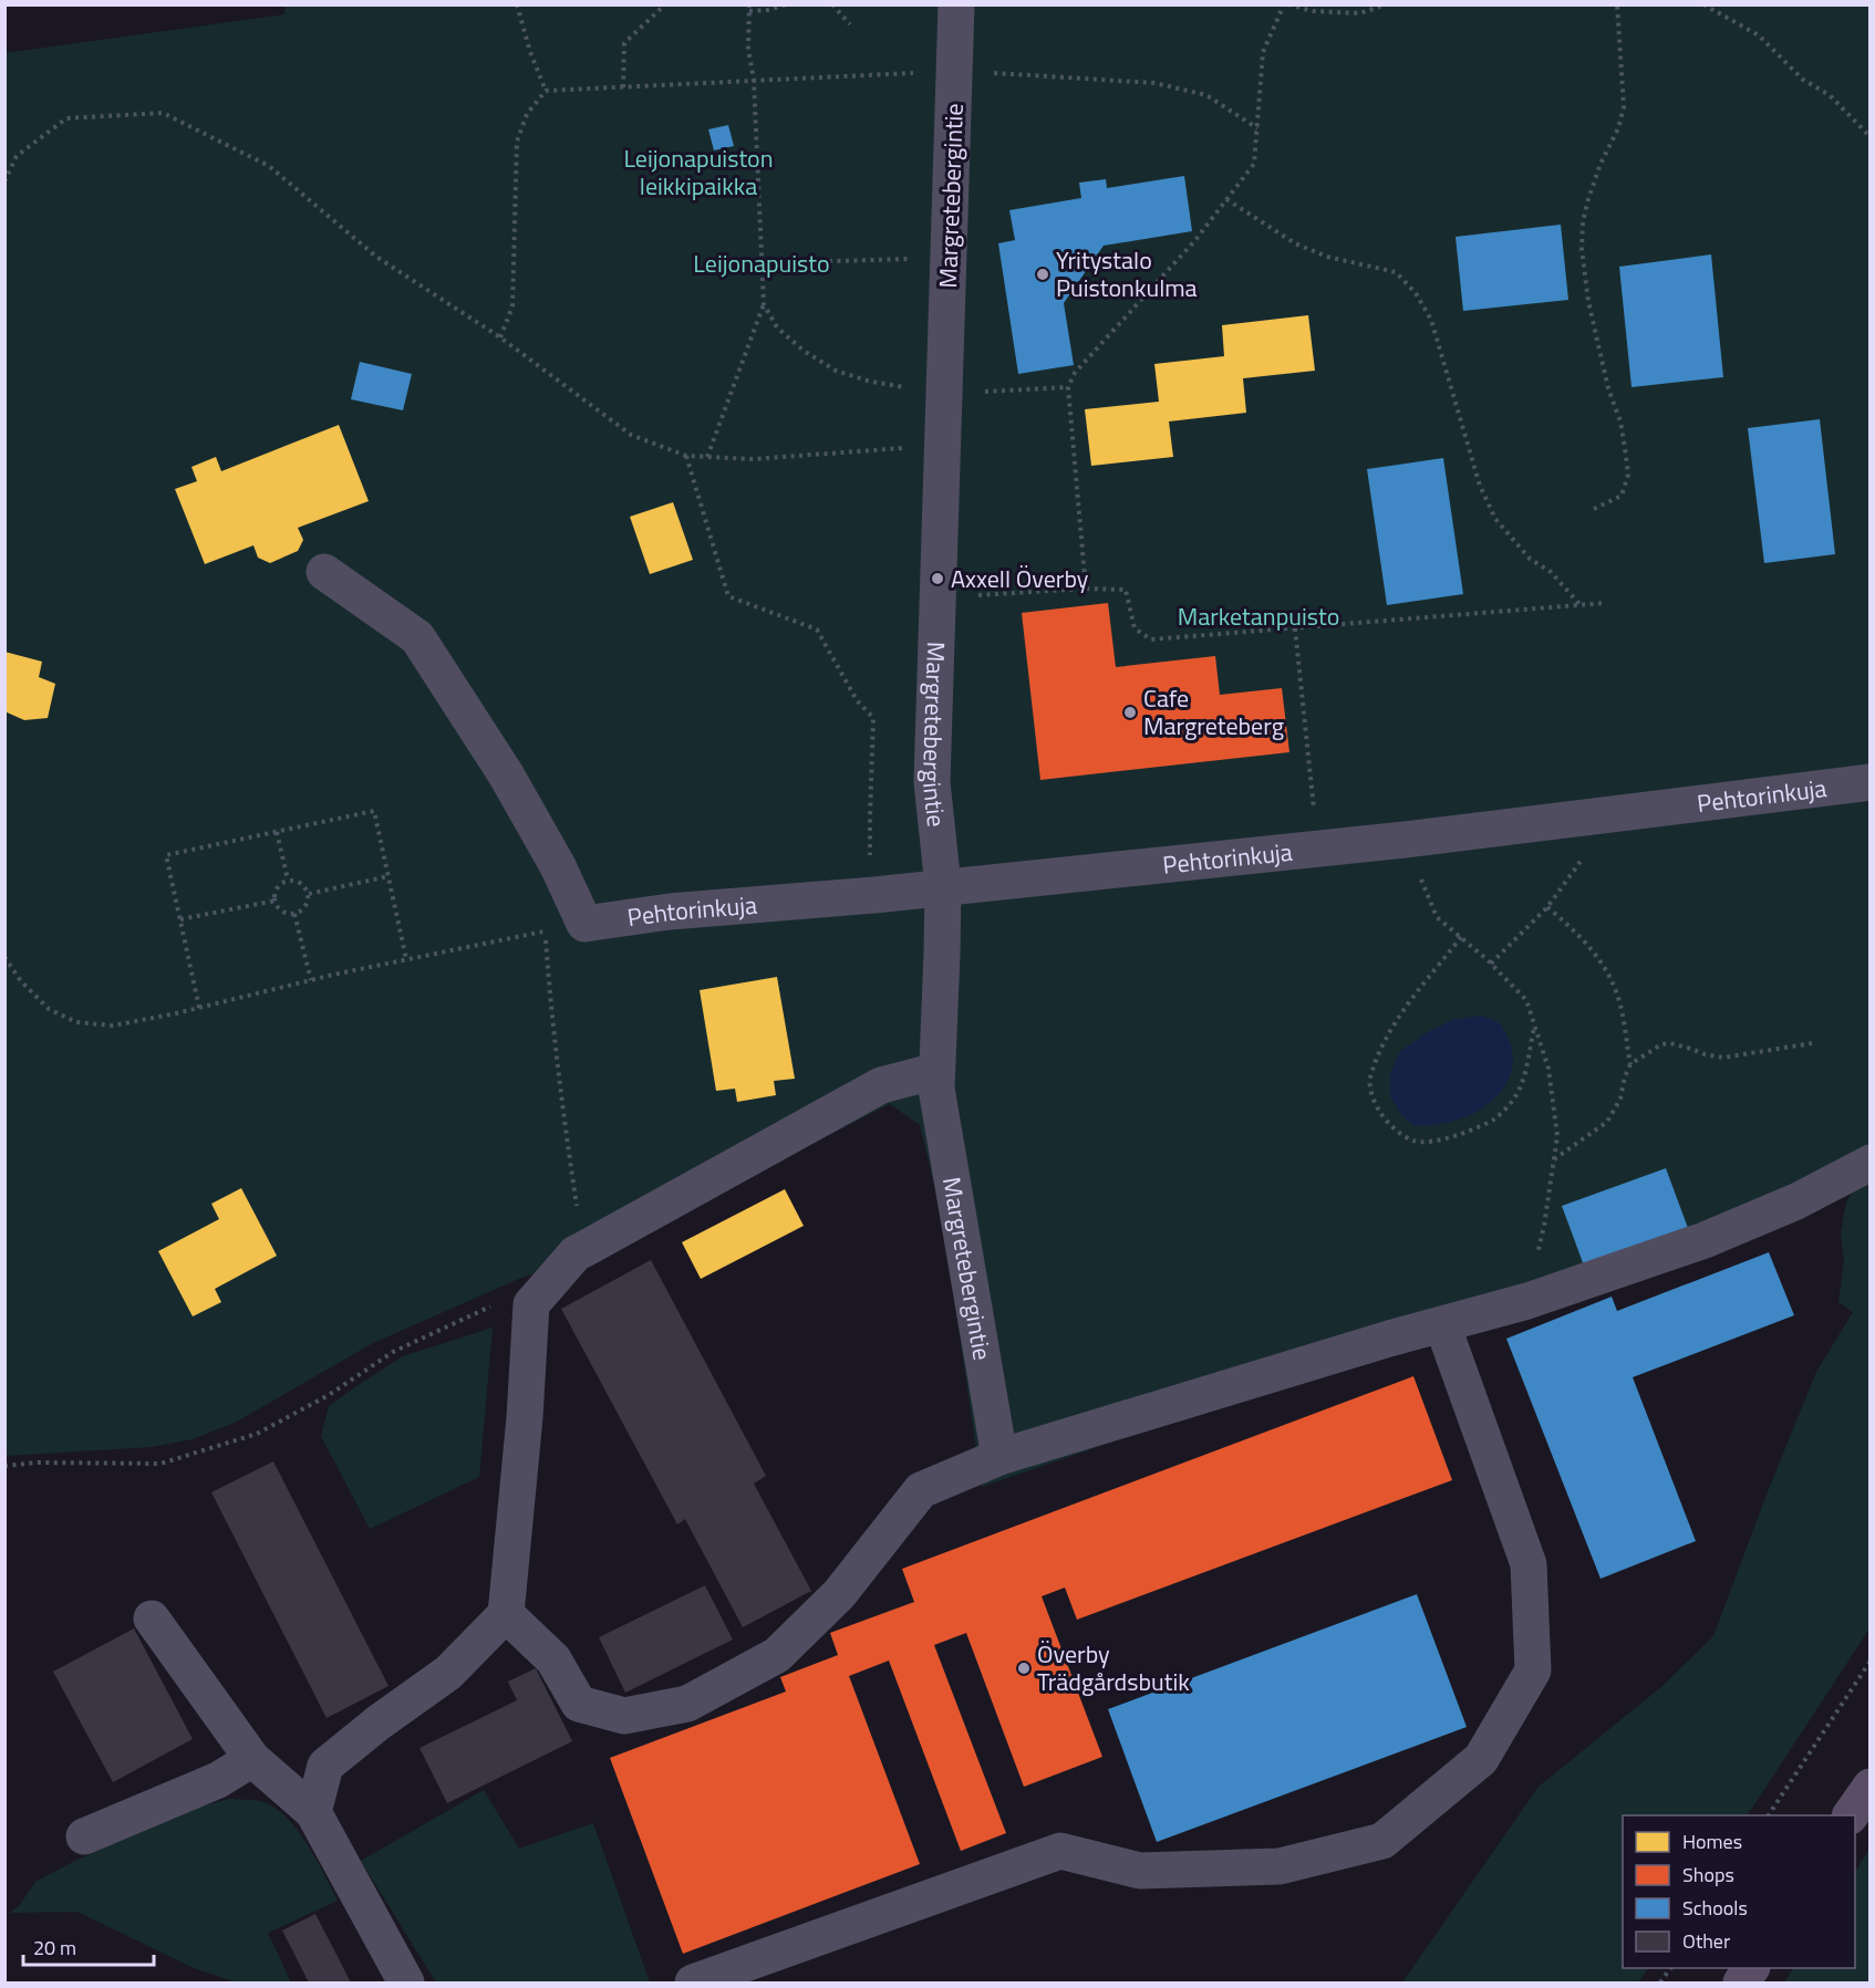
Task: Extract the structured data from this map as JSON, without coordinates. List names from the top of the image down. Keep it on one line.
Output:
{"streets":{"street":["Margretebergintie","Pehtorinkuja"]},"crossings":[["Margretebergintie","Pehtorinkuja"]],"parks":["Leijonapuiston leikkipaikka","Leijonapuisto","Marketanpuisto"],"places":["Yritystalo Puistonkulma","Axxell Överby","Cafe Margreteberg","Överby Trädgårdsbutik"],"legend":["Homes","Shops","Schools","Other"],"scale_bar":"20 m"}
